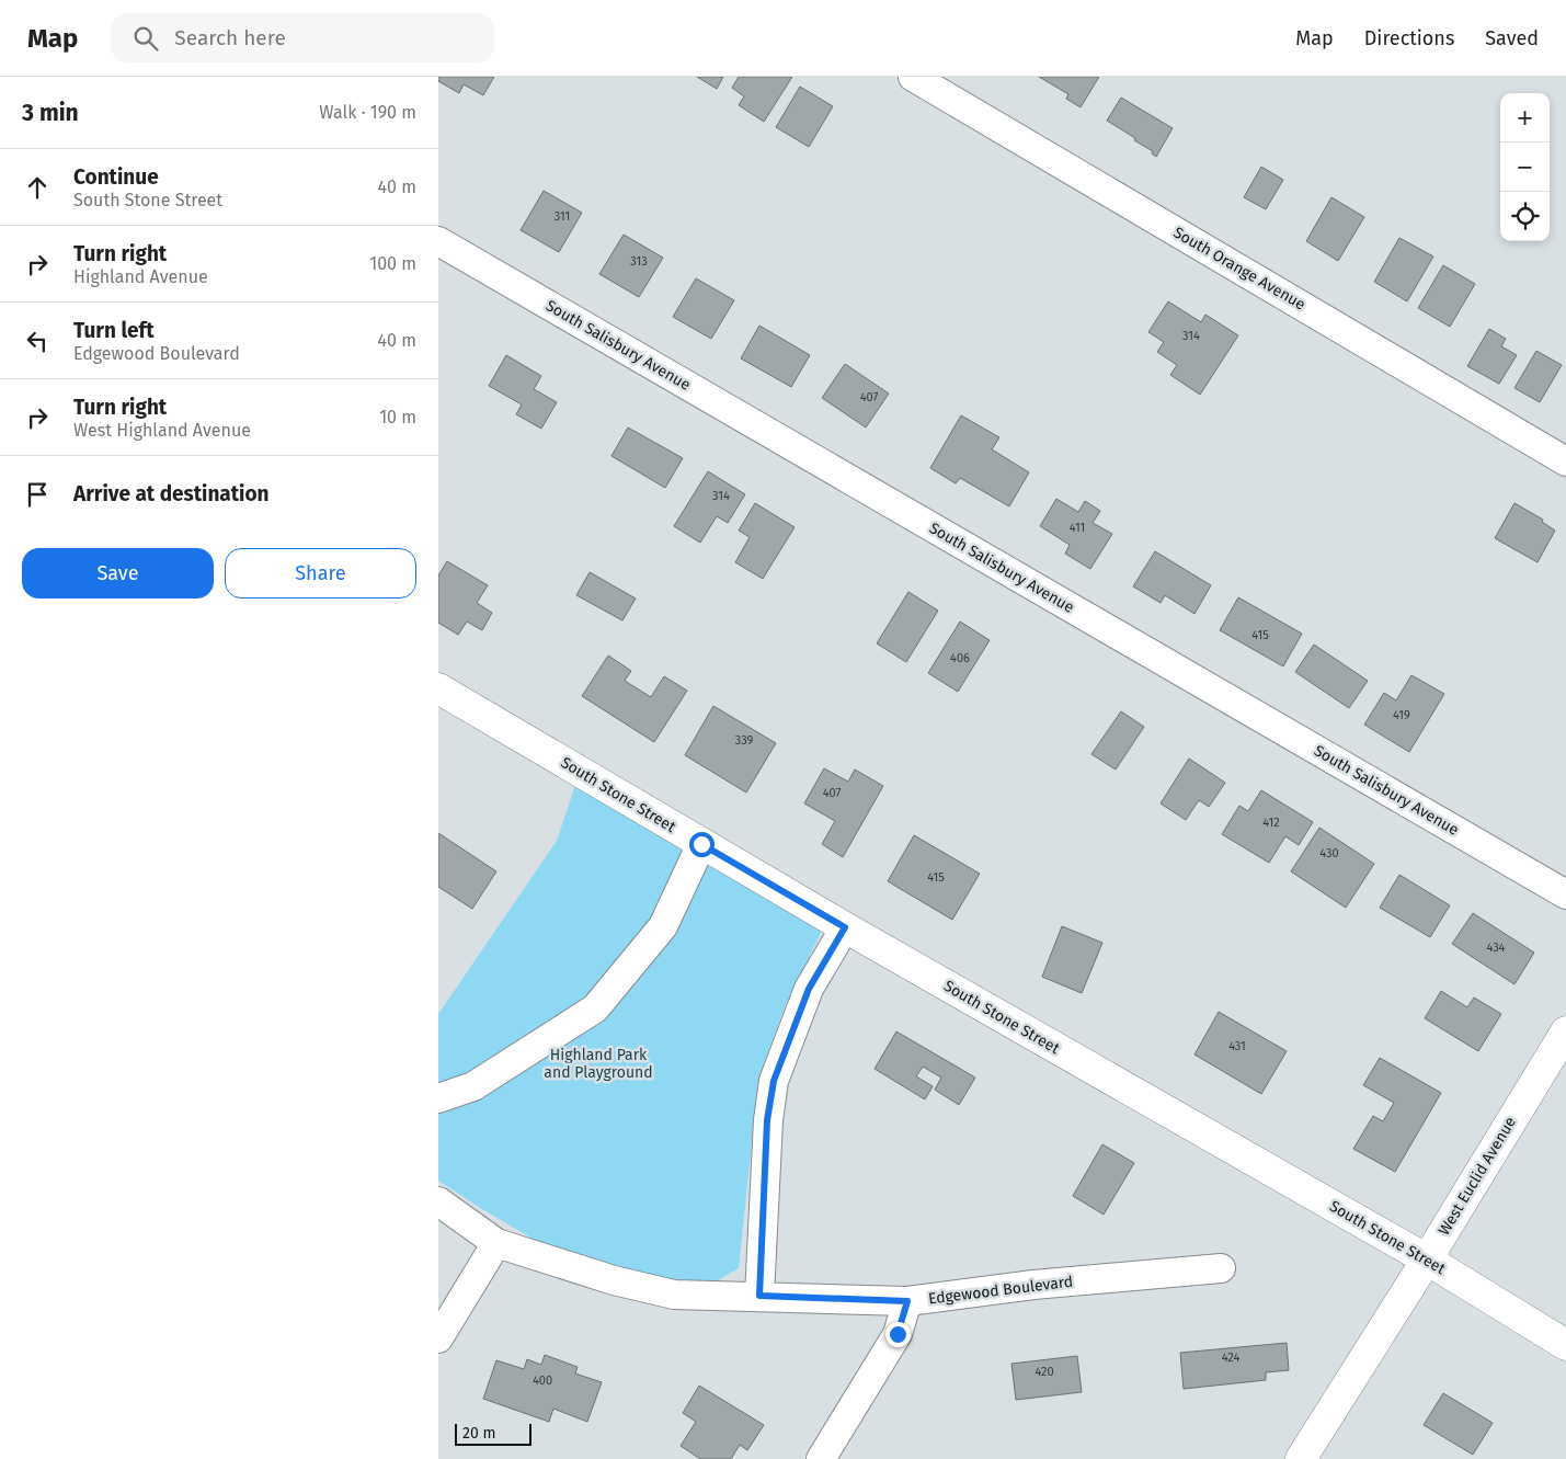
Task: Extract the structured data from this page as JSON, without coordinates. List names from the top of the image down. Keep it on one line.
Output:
{"streets":{"street":["South Orange Avenue","South Salisbury Avenue","South Stone Street","West Euclid Avenue","Edgewood Boulevard"]},"crossings":[["South Stone Street","West Euclid Avenue"]],"parks":["Highland Park and Playground"],"house_numbers":["311","313","314","407","314","411","415","406","419","339","407","412","430","415","434","431","424","420","400"],"scale_bar":"20 m","page":{"header":"Map","search":"Search here","nav":["Map","Directions","Saved"],"heading":["3 min","Walk · 190 m"],"map_buttons":["+","−"],"list":[["Continue","South Stone Street","40 m"],["Turn right","Highland Avenue","100 m"],["Turn left","Edgewood Boulevard","40 m"],["Turn right","West Highland Avenue","10 m"],"Arrive at destination"],"buttons":["Save","Share"],"scale":"20 m"}}
